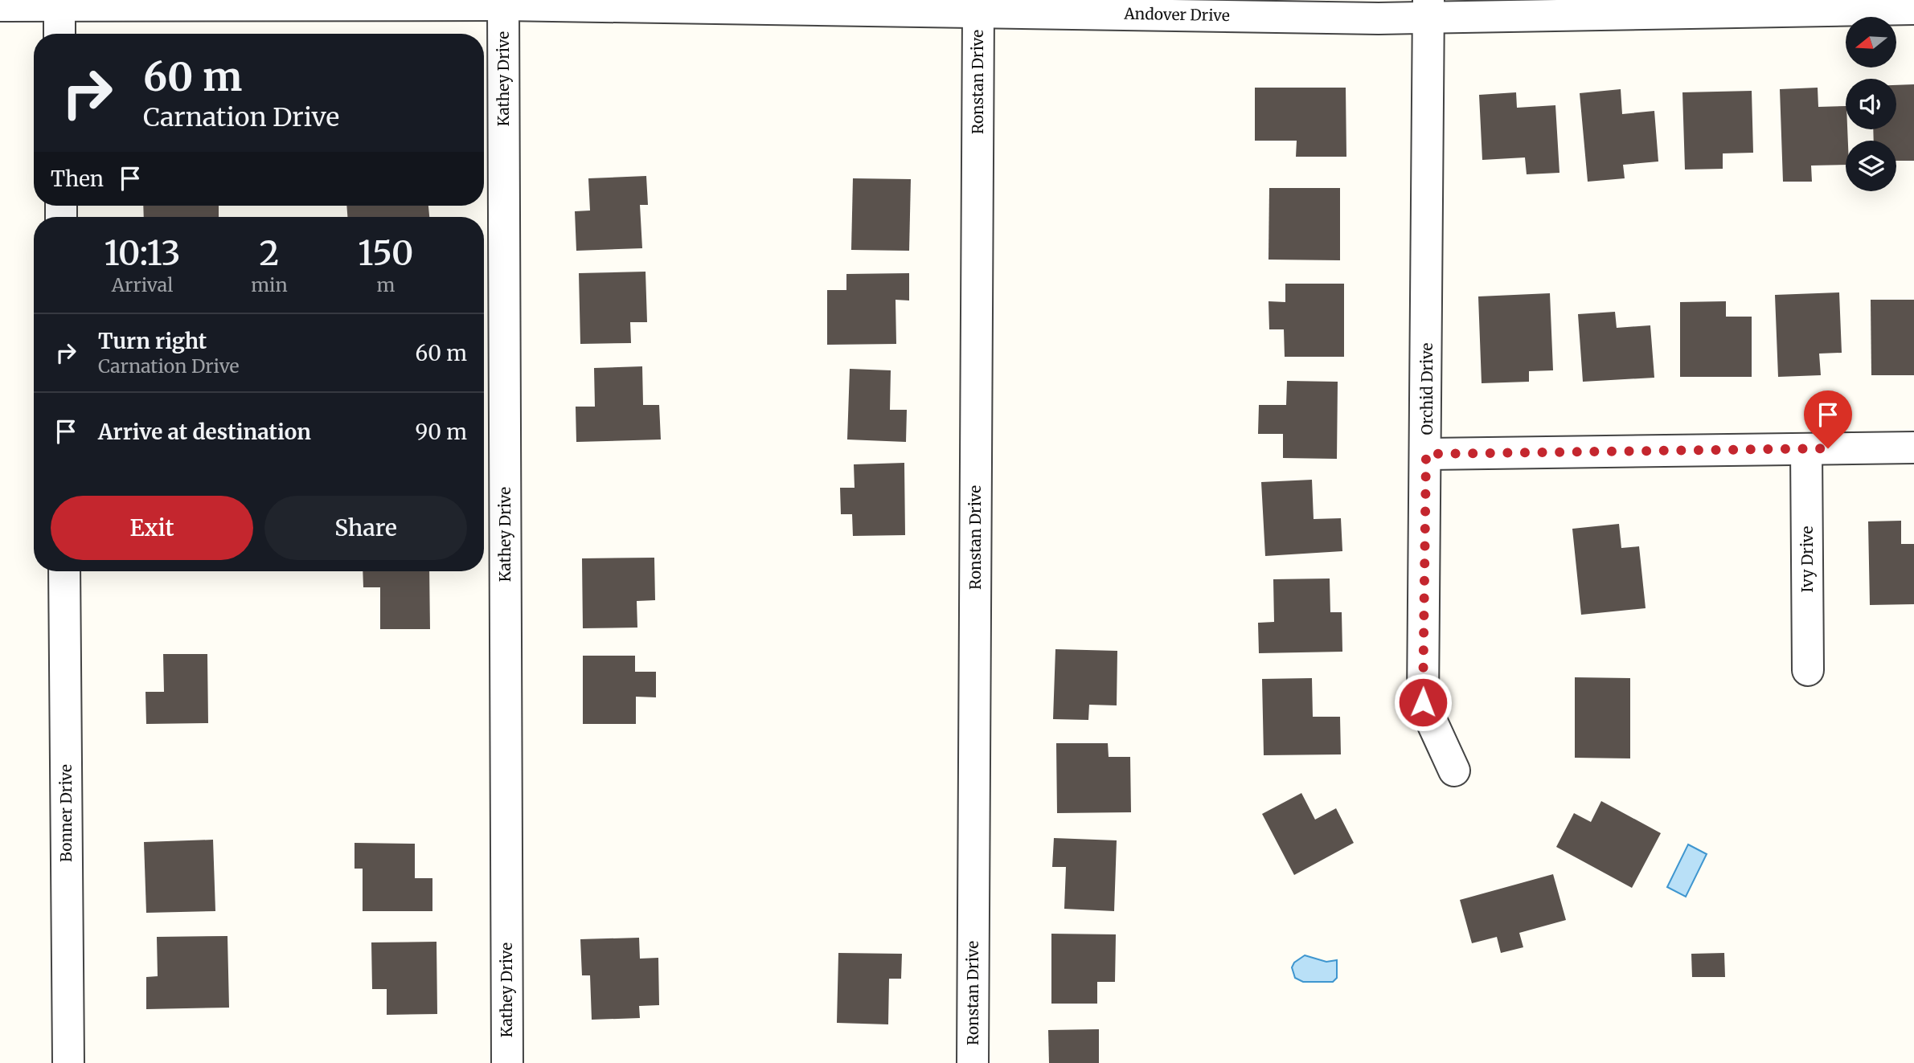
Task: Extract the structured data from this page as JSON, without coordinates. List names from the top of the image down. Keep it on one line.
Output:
{"streets":{"street":["Andover Drive","Kathey Drive","Ronstan Drive","Orchid Drive","Ivy Drive","Bonner Drive"]},"crossings":[["Andover Drive","Kathey Drive"],["Andover Drive","Ronstan Drive"],["Andover Drive","Orchid Drive"]],"north":"left","page":{"turn":["60 m","Carnation Drive"],"then":"Then","eta":["10:13","Arrival","2","min","150","m"],"list":[{"name":"Turn right","note":"Carnation Drive","value":"60 m"},{"name":"Arrive at destination","value":"90 m"}],"buttons":["Exit","Share"]}}
